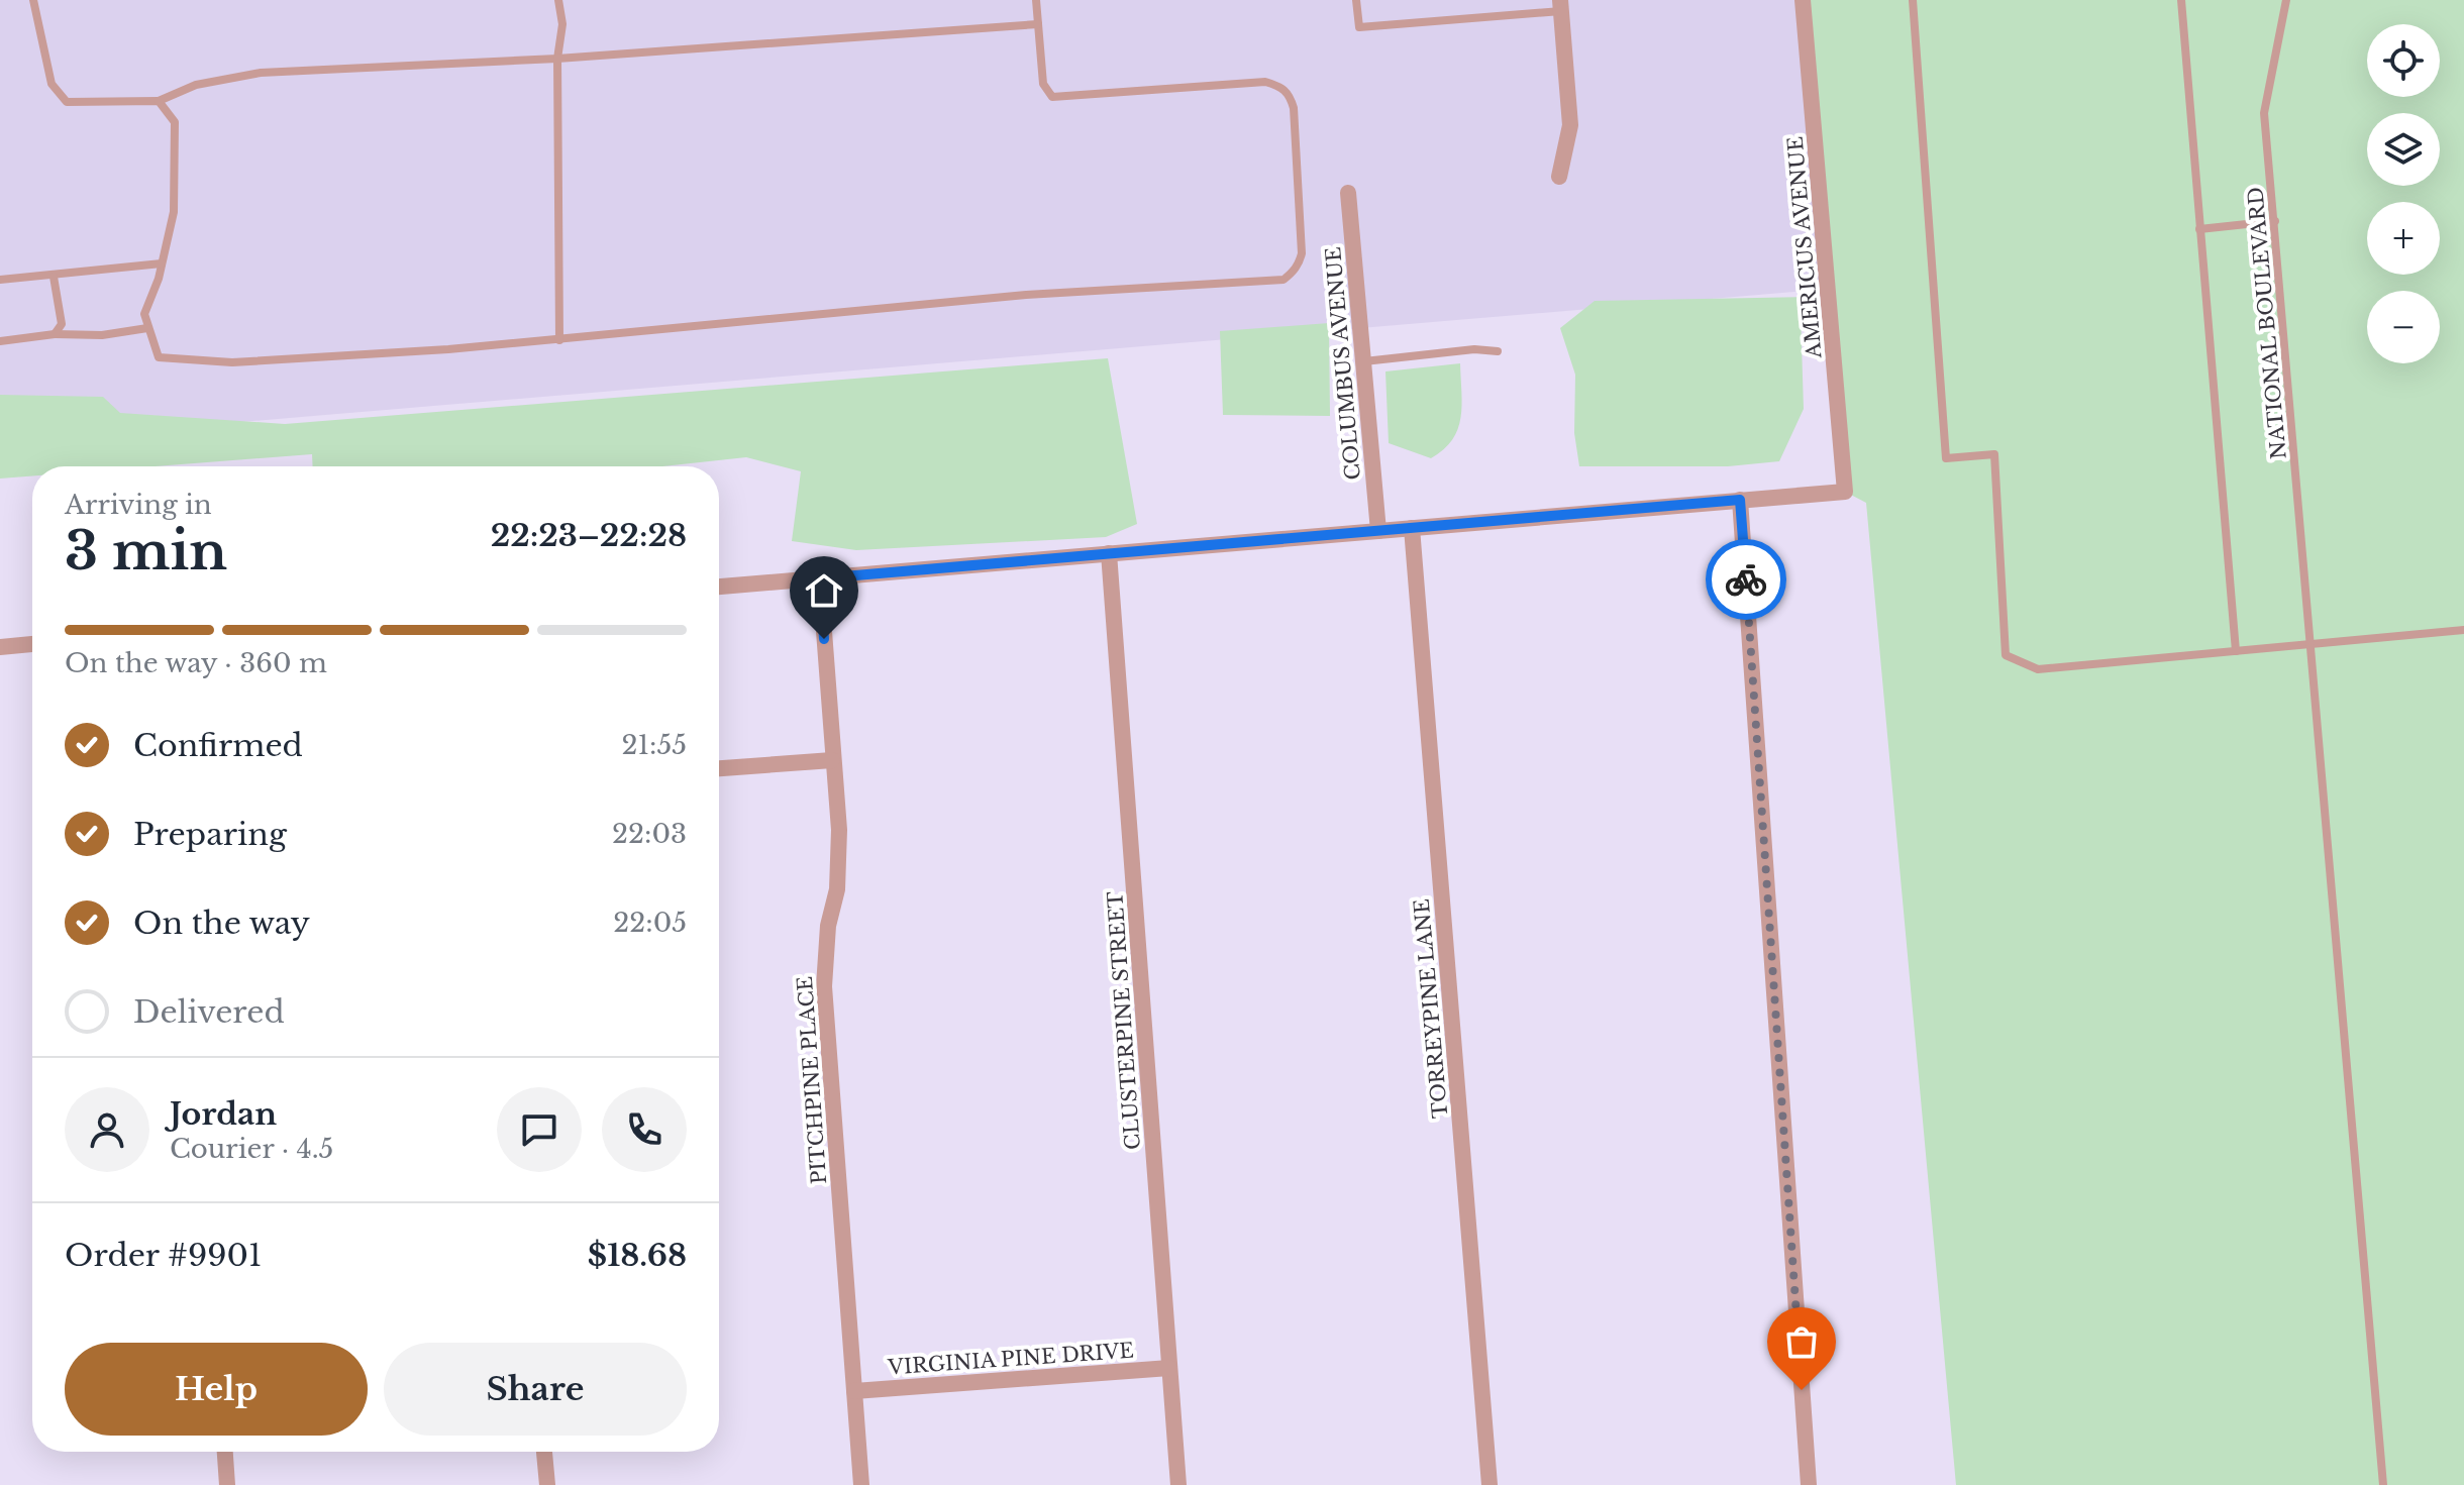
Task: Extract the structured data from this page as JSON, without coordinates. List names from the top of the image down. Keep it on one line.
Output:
{"streets":{"street":["AMERICUS AVENUE","COLUMBUS AVENUE","TORREYPINE LANE","CLUSTERPINE STREET","PITCHPINE PLACE","VIRGINIA PINE DRIVE"],"lane":["NATIONAL BOULEVARD"]},"crossings":[["CLUSTERPINE STREET","VIRGINIA PINE DRIVE"],["PITCHPINE PLACE","VIRGINIA PINE DRIVE"]],"page":{"map_buttons":["+","−"],"heading":["3 min","Arriving in","22:23–22:28"],"panel":["Jordan","Courier · 4.5","Order #9901","$18.68"],"bar":"On the way · 360 m","list":[["Confirmed","21:55"],["Preparing","22:03"],["On the way","22:05"],"Delivered"],"buttons":["Help","Share"]}}
